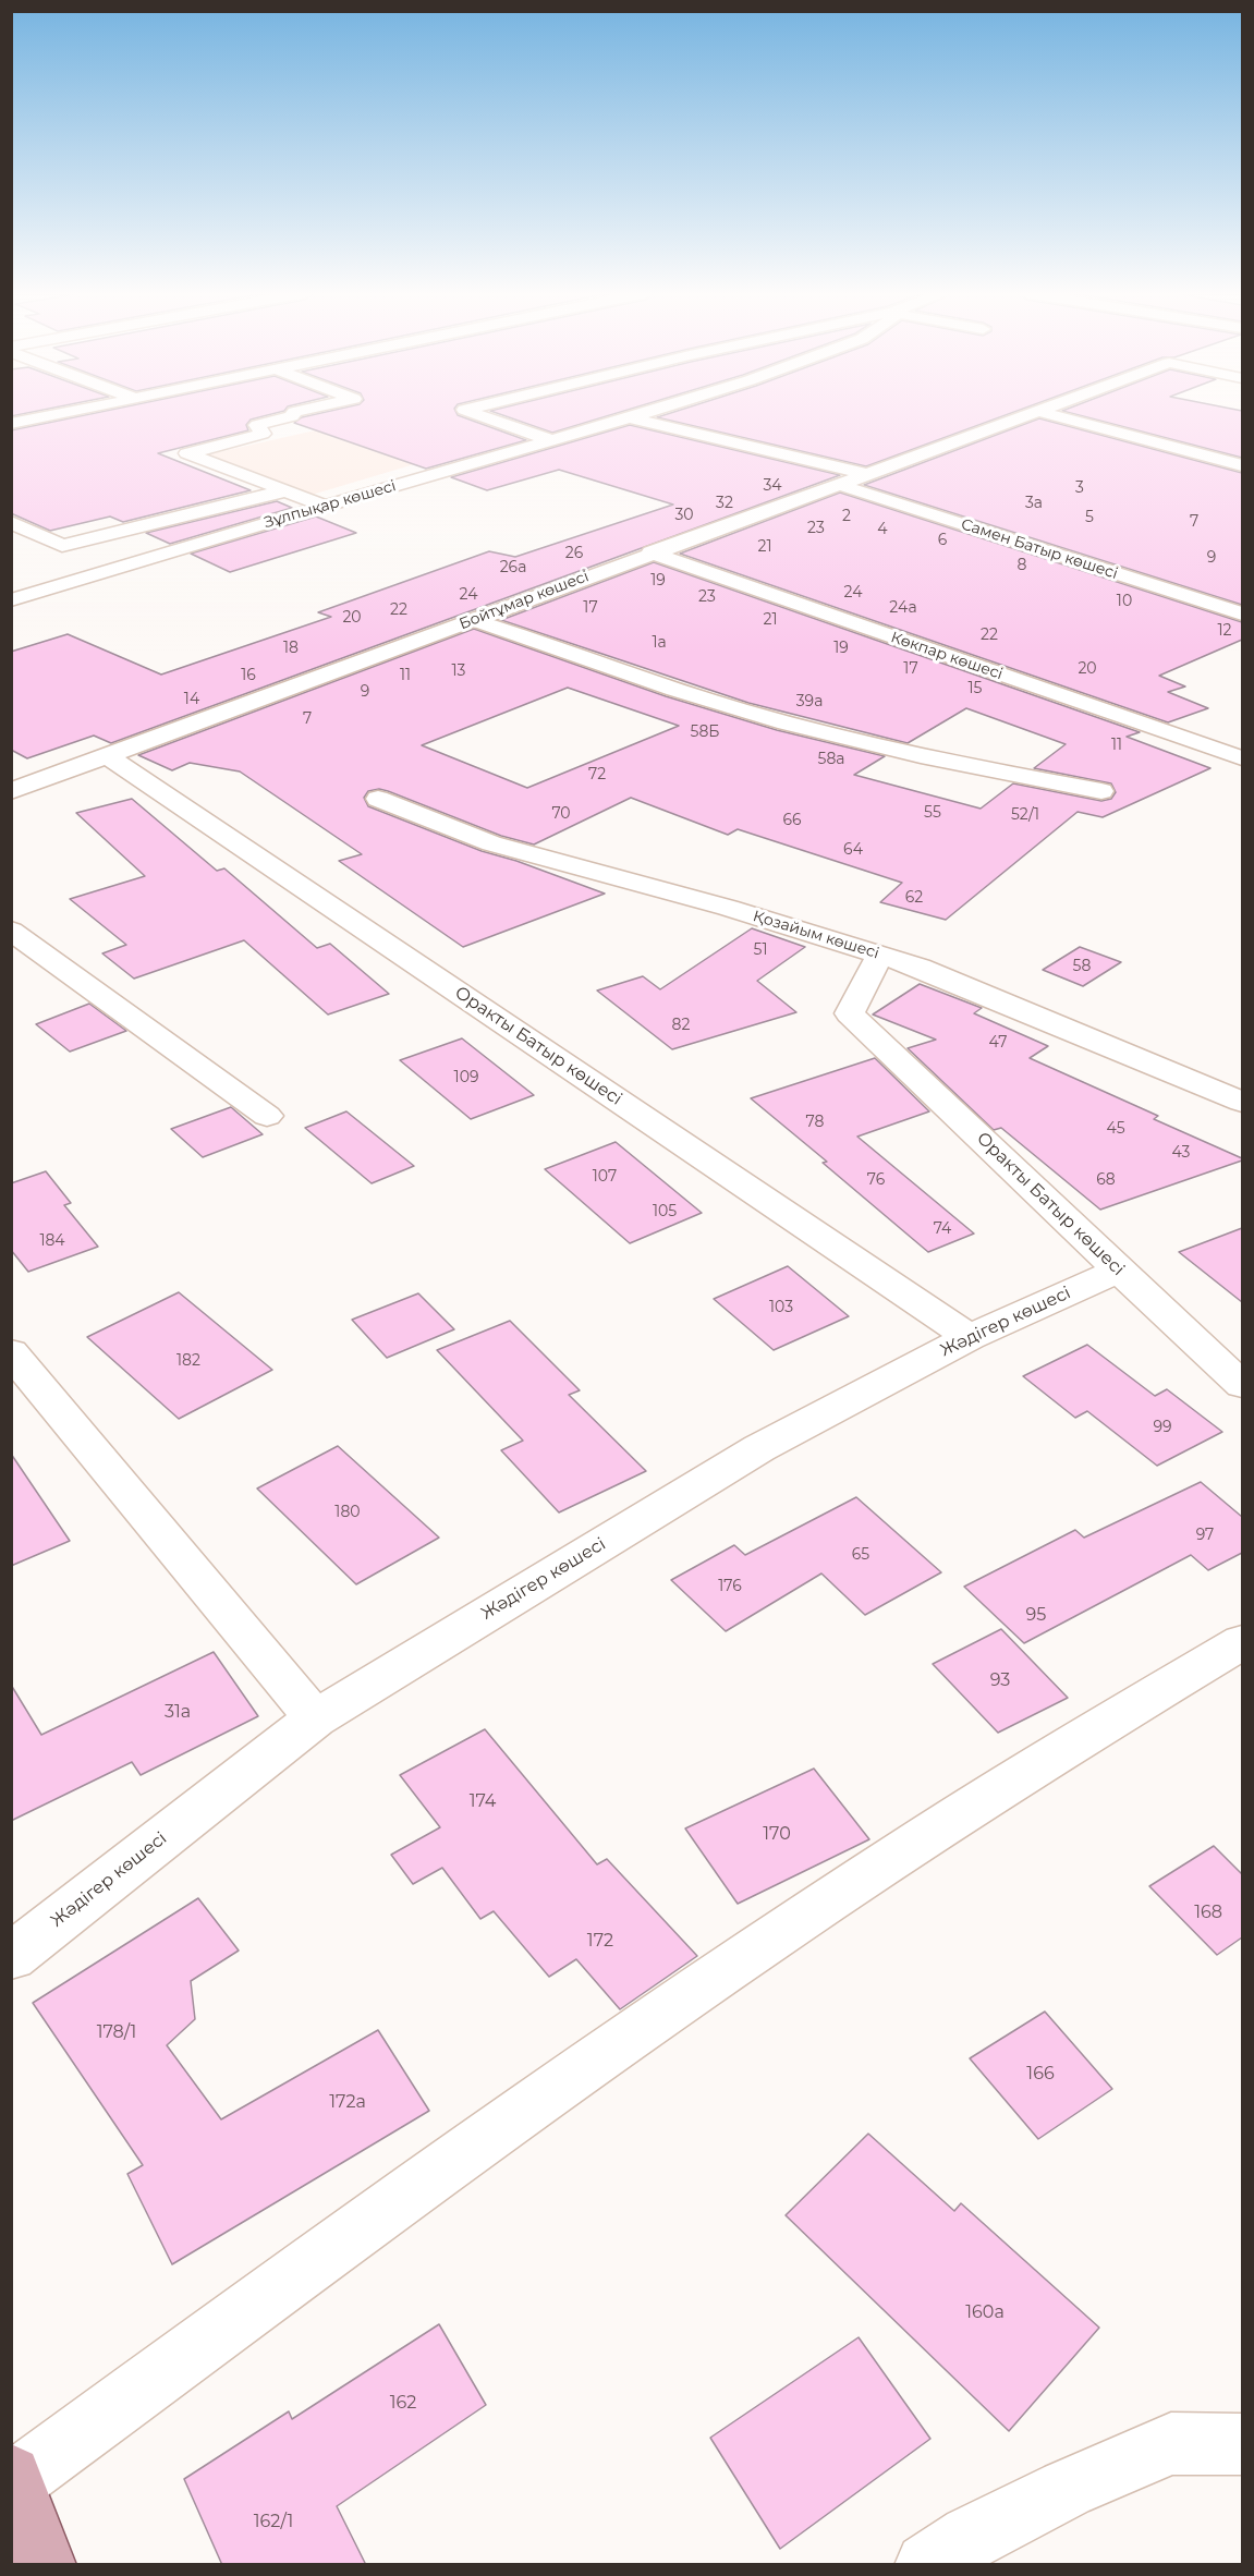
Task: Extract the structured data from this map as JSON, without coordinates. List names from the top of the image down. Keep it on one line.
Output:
{"streets":{"street":["Зұлпықар көшесі","Самен Батыр көшесі","Бойтұмар көшесі","Көкпар көшесі","Қозайым көшесі","Оракты Батыр көшесі","Жәдігер көшесі"]},"crossings":[["Самен Батыр көшесі","Бойтұмар көшесі"],["Бойтұмар көшесі","Көкпар көшесі"],["Бойтұмар көшесі","Оракты Батыр көшесі"],["Қозайым көшесі","Оракты Батыр көшесі"],["Оракты Батыр көшесі","Жәдігер көшесі"]],"house_numbers":["34","3","32","3а","30","2","5","7","23","4","6","21","26","9","8","26а","19","24","24","23","10","17","24а","22","20","21","12","22","1а","18","19","17","20","13","16","11","15","9","14","39а","7","58Б","11","58а","72","55","70","52/1","66","64","62","51","58","82","47","109","78","45","43","107","76","68","105","74","184","103","182","99","180","97","65","176","95","93","31а","174","170","168","172","178/1","166","172а","160а","162","162/1"]}
